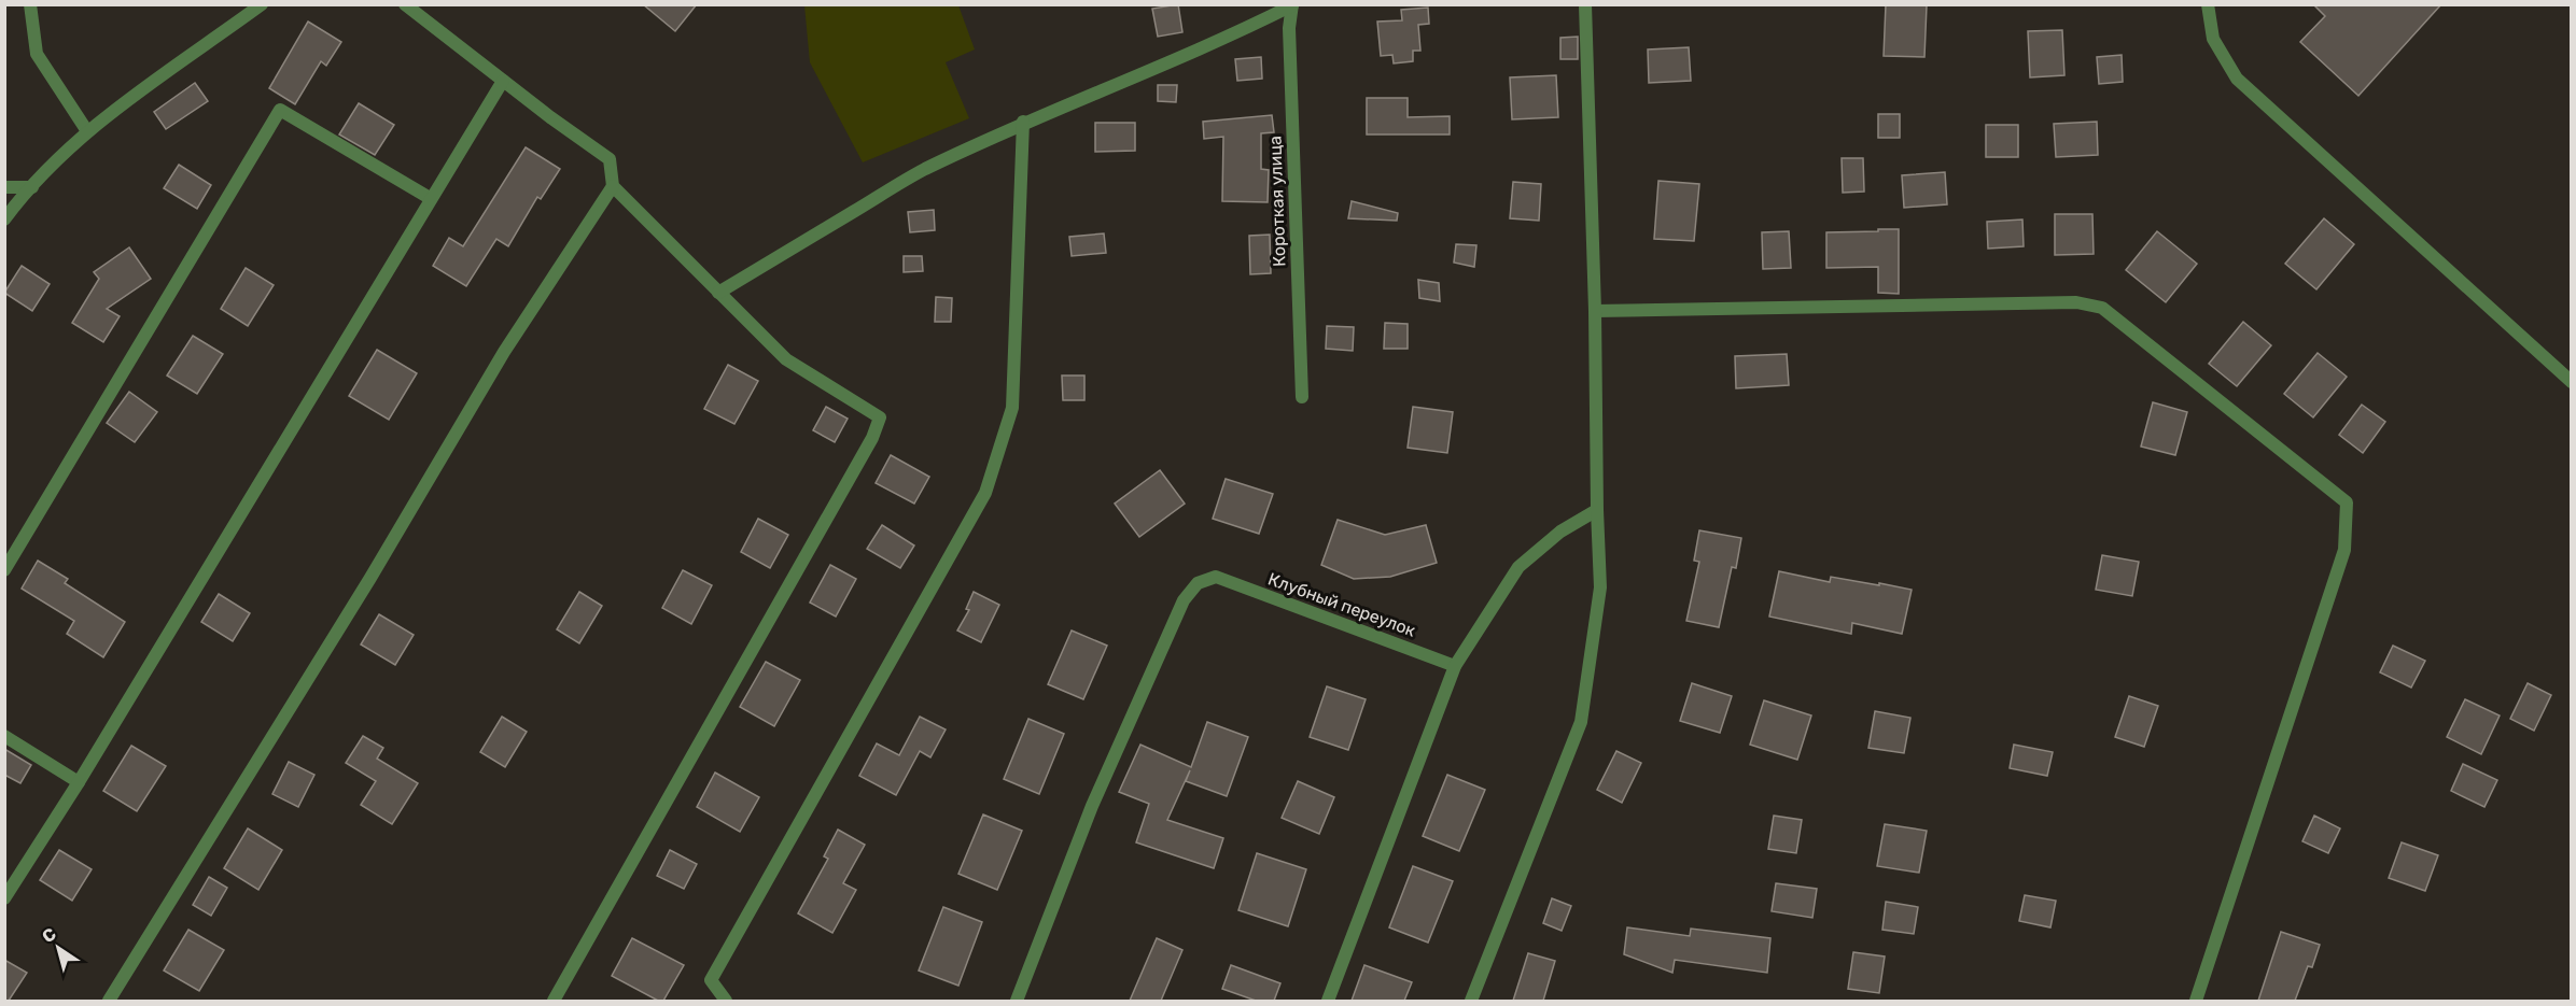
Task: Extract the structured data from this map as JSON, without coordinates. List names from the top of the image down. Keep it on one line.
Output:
{"streets":{"street":["Короткая улица","Клубный переулок"]},"north":"top left"}
